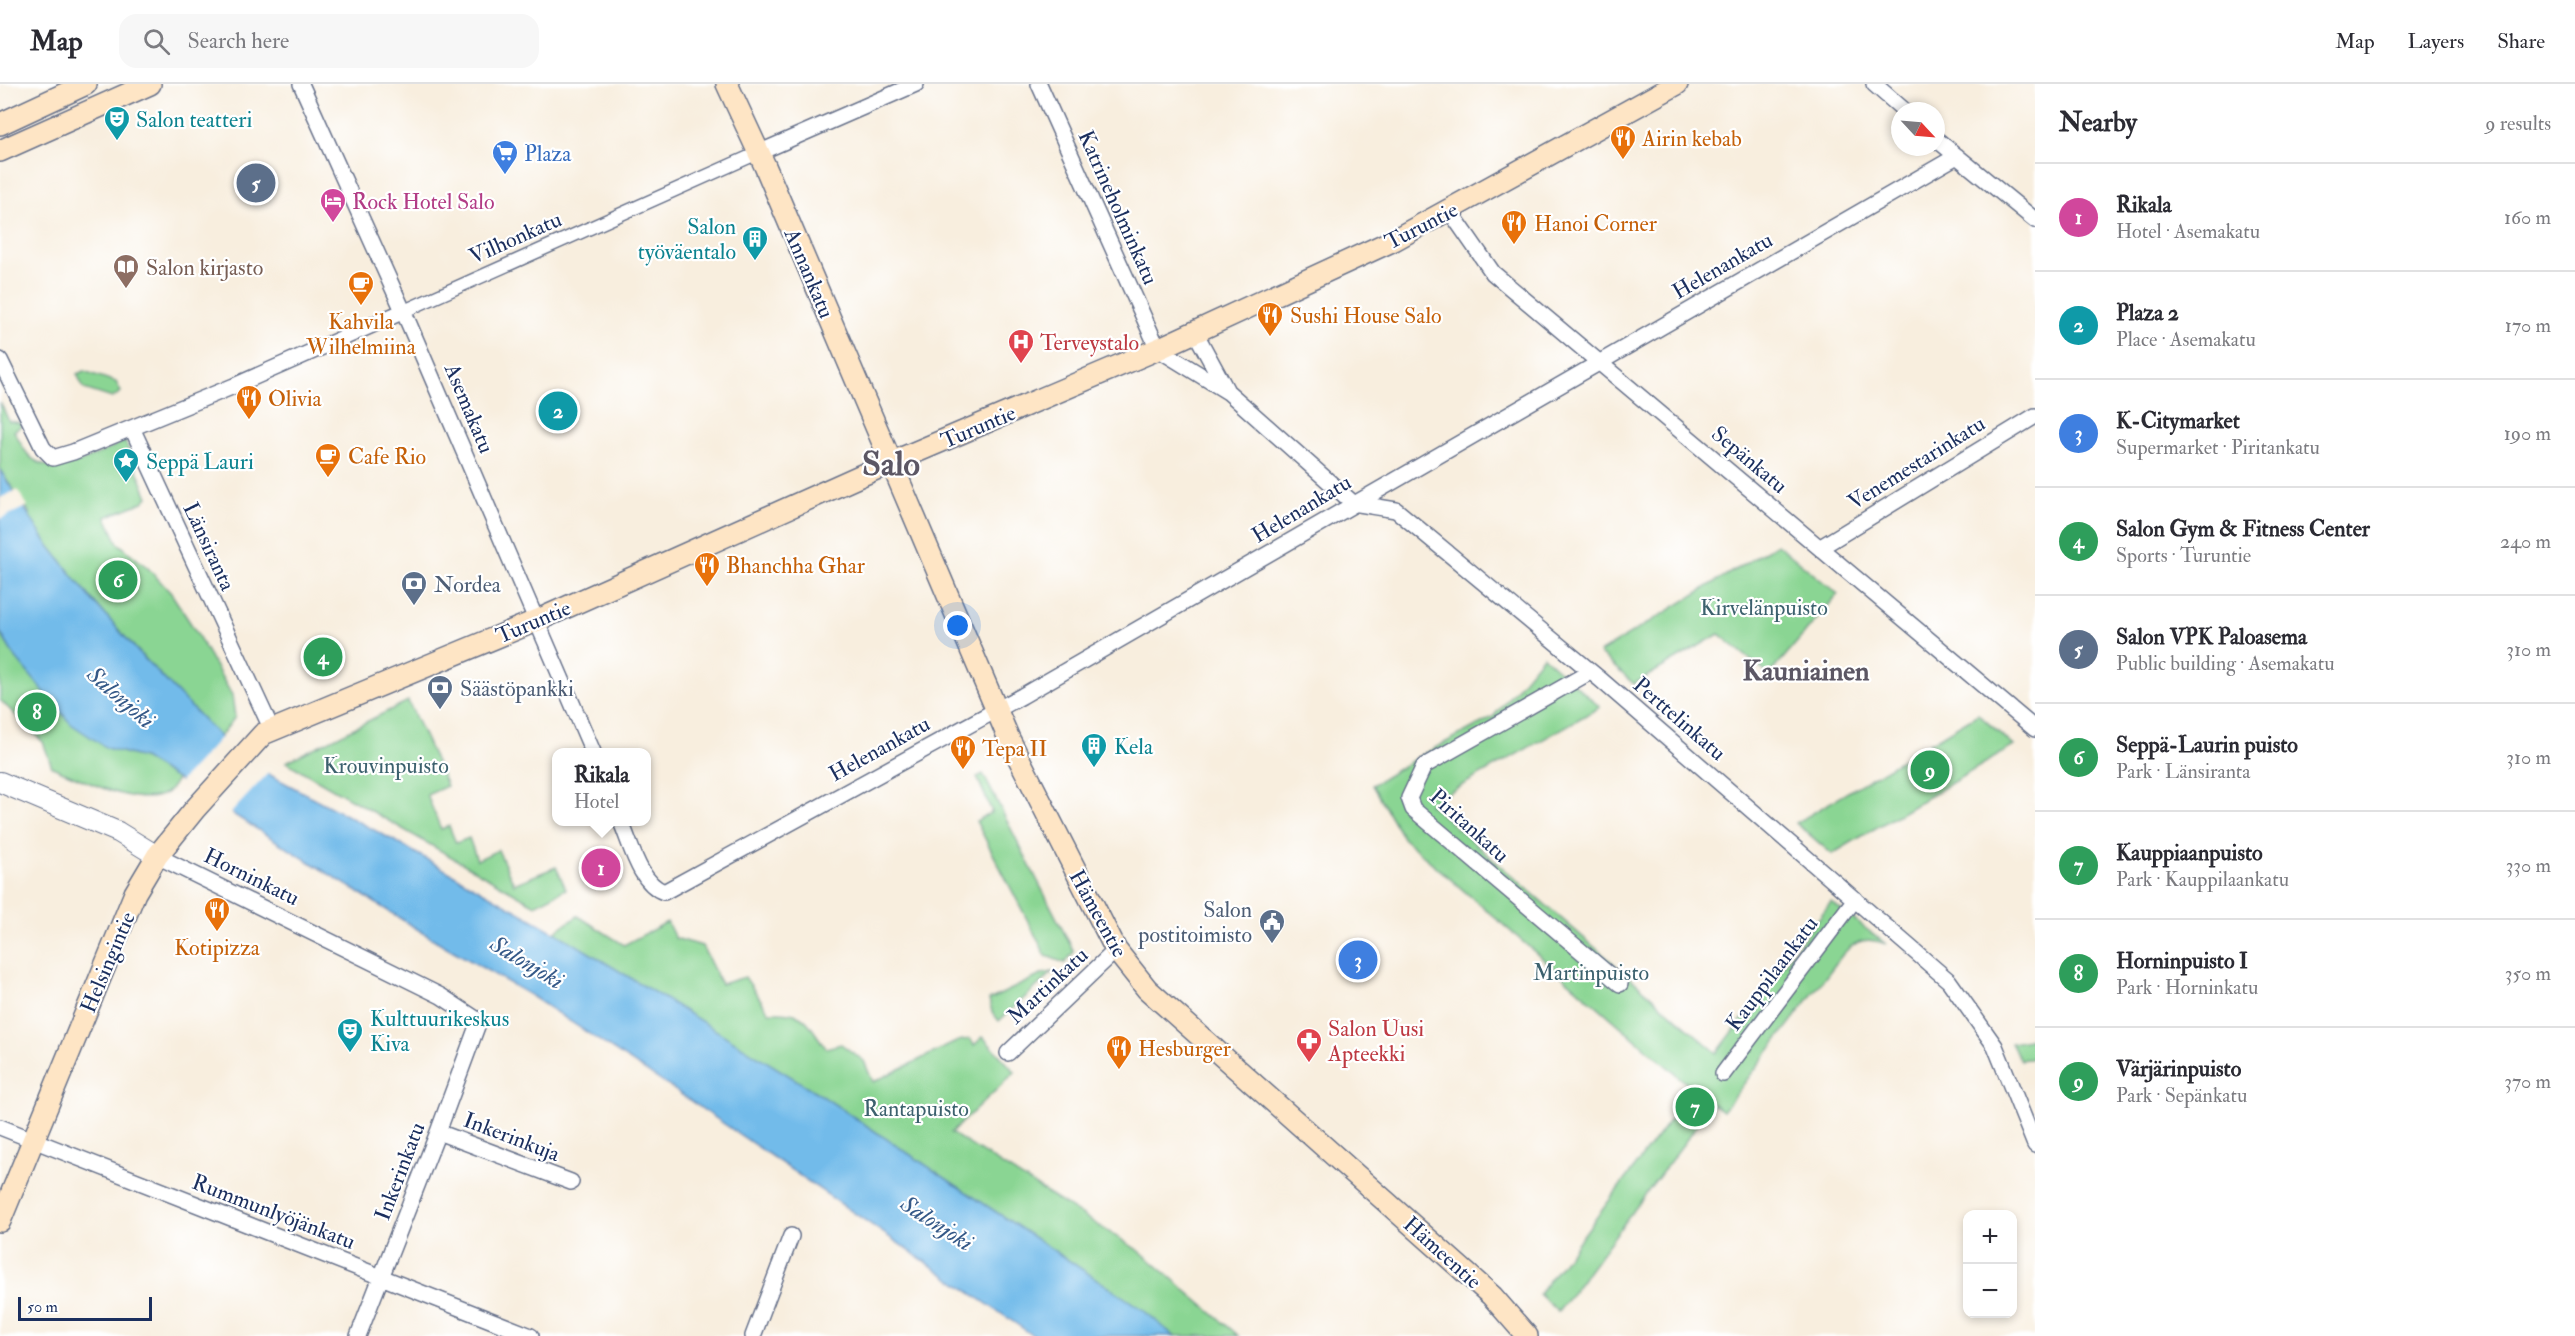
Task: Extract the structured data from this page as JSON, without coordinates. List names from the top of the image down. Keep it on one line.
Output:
{"streets":{"main road":["Turuntie","Annankatu","Hämeentie","Helsingintie"],"street":["Katrineholminkatu","Vilhonkatu","Helenankatu","Asemakatu","Sepänkatu","Venemestarinkatu","Länsiranta","Perttelinkatu","Piritankatu","Horninkatu","Kauppilaankatu","Martinkatu","Inkerinkuja","Inkerinkatu","Rummunlyöjänkatu"]},"crossings":[["Katrineholminkatu","Turuntie"],["Turuntie","Annankatu"],["Turuntie","Asemakatu"],["Turuntie","Sepänkatu"],["Turuntie","Länsiranta"],["Turuntie","Hämeentie"],["Turuntie","Helsingintie"],["Vilhonkatu","Annankatu"],["Vilhonkatu","Asemakatu"],["Vilhonkatu","Länsiranta"],["Helenankatu","Sepänkatu"],["Helenankatu","Perttelinkatu"],["Helenankatu","Hämeentie"],["Annankatu","Hämeentie"],["Sepänkatu","Venemestarinkatu"],["Länsiranta","Helsingintie"],["Perttelinkatu","Piritankatu"],["Perttelinkatu","Kauppilaankatu"],["Horninkatu","Helsingintie"],["Horninkatu","Inkerinkatu"],["Hämeentie","Martinkatu"],["Helsingintie","Rummunlyöjänkatu"],["Inkerinkuja","Inkerinkatu"],["Inkerinkatu","Rummunlyöjänkatu"]],"districts":["Salo","Kauniainen"],"water":["Salonjoki"],"parks":["Kirvelänpuisto","Krouvinpuisto","Martinpuisto","Rantapuisto"],"places":{"theatre":["Salon teatteri","Kulttuurikeskus Kiva"],"restaurant":["Airin kebab","Hanoi Corner","Sushi House Salo","Olivia","Bhanchha Ghar","Tepa II","Kotipizza","Hesburger"],"supermarket":["Plaza"],"hotel":["Rock Hotel Salo"],"building":["Salon työväentalo","Kela"],"library":["Salon kirjasto"],"cafe":["Kahvila Wilhelmiina","Cafe Rio"],"hospital":["Terveystalo"],"place":["Seppä Lauri"],"bank":["Nordea","Säästöpankki"],"public building":["Salon postitoimisto"],"pharmacy":["Salon Uusi Apteekki"]},"scale_bar":"50 m","north":"bottom right","page":{"header":"Map","search":"Search here","nav":["Map","Layers","Share"],"heading":["Nearby","9 results"],"pins":["5","2","6","4","8","9","1","3","7"],"list":[{"mark":"1","name":"Rikala","note":"Hotel · Asemakatu","value":"160 m"},{"mark":"2","name":"Plaza 2","note":"Place · Asemakatu","value":"170 m"},{"mark":"3","name":"K-Citymarket","note":"Supermarket · Piritankatu","value":"190 m"},{"mark":"4","name":"Salon Gym & Fitness Center","note":"Sports · Turuntie","value":"240 m"},{"mark":"5","name":"Salon VPK Paloasema","note":"Public building · Asemakatu","value":"310 m"},{"mark":"6","name":"Seppä-Laurin puisto","note":"Park · Länsiranta","value":"310 m"},{"mark":"7","name":"Kauppiaanpuisto","note":"Park · Kauppilaankatu","value":"330 m"},{"mark":"8","name":"Horninpuisto I","note":"Park · Horninkatu","value":"350 m"},{"mark":"9","name":"Värjärinpuisto","note":"Park · Sepänkatu","value":"370 m"}],"popup":["Rikala","Hotel"],"map_buttons":["+","−"],"scale":"50 m"}}
